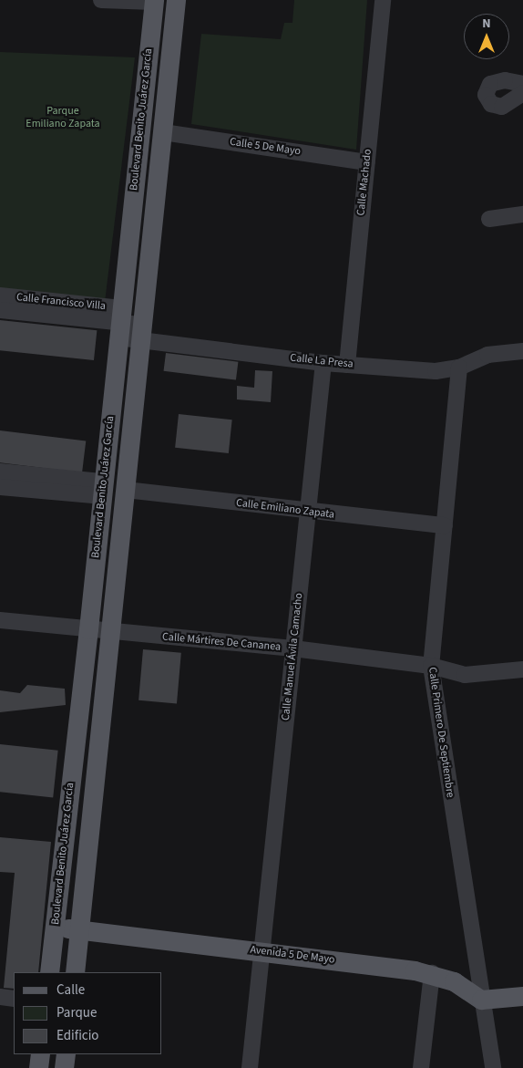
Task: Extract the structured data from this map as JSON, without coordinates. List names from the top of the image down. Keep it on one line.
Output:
{"streets":{"main road":["Boulevard Benito Juárez García","Avenida 5 De Mayo"],"street":["Calle 5 De Mayo","Calle Machado","Calle Francisco Villa","Calle La Presa","Calle Emiliano Zapata","Calle Mártires De Cananea","Calle Manuel Ávila Camacho","Calle Primero De Septiembre"]},"crossings":[["Boulevard Benito Juárez García","Calle 5 De Mayo"],["Boulevard Benito Juárez García","Calle Francisco Villa"],["Boulevard Benito Juárez García","Calle La Presa"],["Boulevard Benito Juárez García","Calle Emiliano Zapata"],["Boulevard Benito Juárez García","Calle Mártires De Cananea"],["Boulevard Benito Juárez García","Avenida 5 De Mayo"],["Calle 5 De Mayo","Calle Machado"],["Calle Machado","Calle La Presa"],["Calle Francisco Villa","Calle La Presa"],["Calle La Presa","Calle Manuel Ávila Camacho"],["Calle La Presa","Calle Primero De Septiembre"],["Calle Emiliano Zapata","Calle Manuel Ávila Camacho"],["Calle Emiliano Zapata","Calle Primero De Septiembre"],["Calle Mártires De Cananea","Calle Manuel Ávila Camacho"],["Calle Mártires De Cananea","Calle Primero De Septiembre"],["Calle Manuel Ávila Camacho","Avenida 5 De Mayo"],["Calle Primero De Septiembre","Avenida 5 De Mayo"]],"parks":["Parque Emiliano Zapata"],"legend":["Calle","Parque","Edificio"],"north":"top"}
